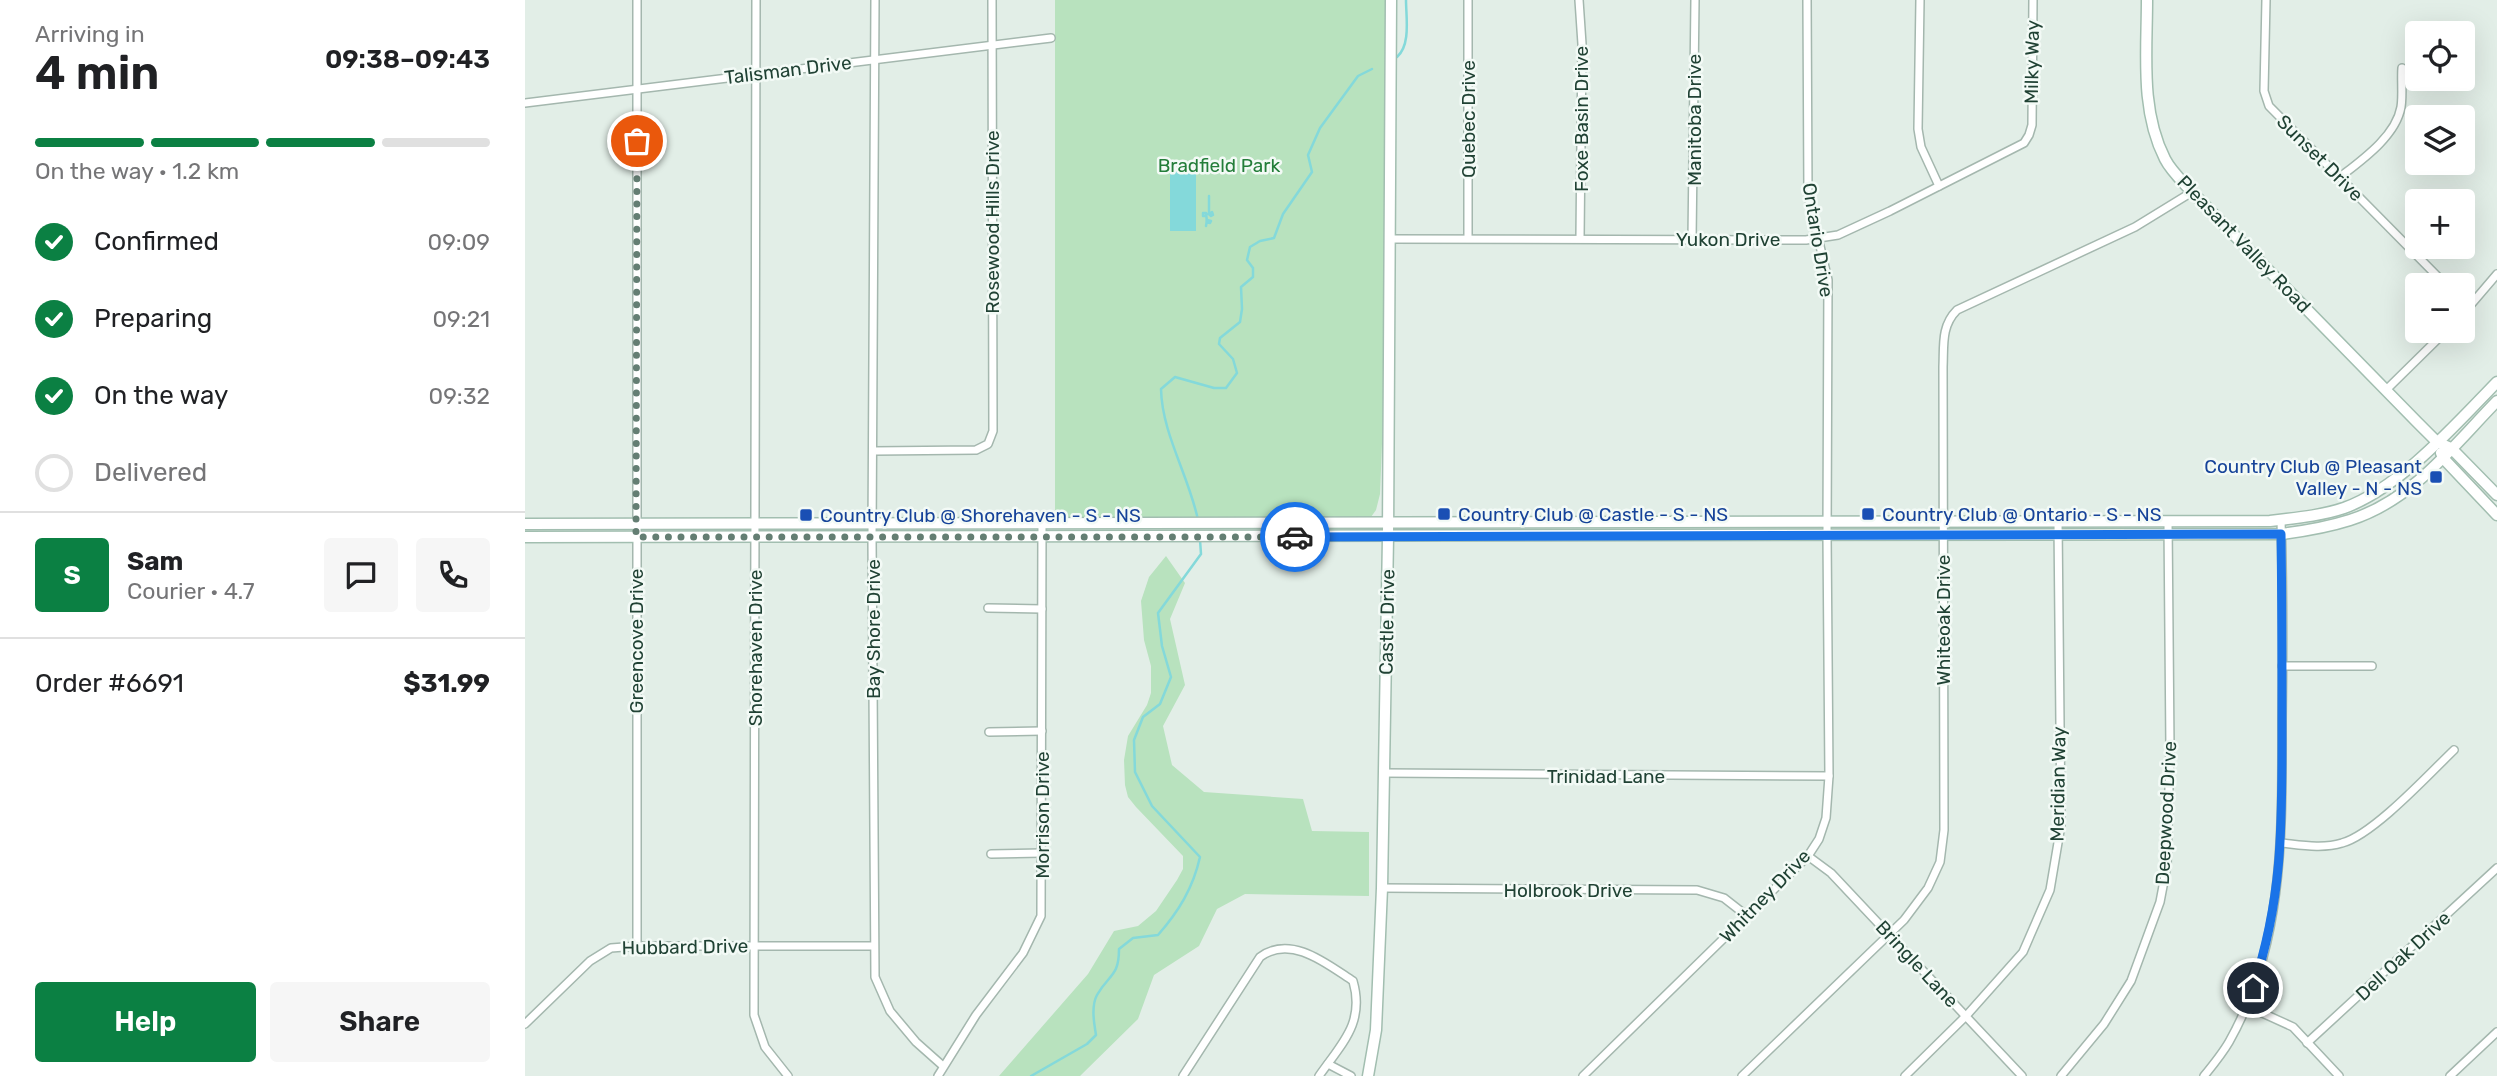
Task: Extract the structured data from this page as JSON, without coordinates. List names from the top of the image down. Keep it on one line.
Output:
{"streets":{"main road":["Pleasant Valley Road","Castle Drive"],"street":["Milky Way","Talisman Drive","Quebec Drive","Foxe Basin Drive","Manitoba Drive","Sunset Drive","Rosewood Hills Drive","Yukon Drive","Ontario Drive","Whiteoak Drive","Bay Shore Drive","Greencove Drive","Shorehaven Drive","Trinidad Lane","Meridian Way","Deepwood Drive","Morrison Drive","Holbrook Drive","Whitney Drive","Hubbard Drive","Dell Oak Drive","Bringle Lane"]},"crossings":[["Milky Way","Yukon Drive"],["Talisman Drive","Rosewood Hills Drive"],["Talisman Drive","Bay Shore Drive"],["Talisman Drive","Greencove Drive"],["Talisman Drive","Shorehaven Drive"],["Quebec Drive","Yukon Drive"],["Foxe Basin Drive","Yukon Drive"],["Manitoba Drive","Yukon Drive"],["Rosewood Hills Drive","Bay Shore Drive"],["Yukon Drive","Ontario Drive"],["Yukon Drive","Castle Drive"],["Ontario Drive","Whitney Drive"],["Pleasant Valley Road","Whiteoak Drive"],["Whiteoak Drive","Bringle Lane"],["Castle Drive","Trinidad Lane"],["Castle Drive","Holbrook Drive"],["Bay Shore Drive","Morrison Drive"],["Bay Shore Drive","Hubbard Drive"],["Greencove Drive","Hubbard Drive"],["Shorehaven Drive","Hubbard Drive"],["Trinidad Lane","Whitney Drive"],["Meridian Way","Bringle Lane"],["Holbrook Drive","Whitney Drive"],["Whitney Drive","Bringle Lane"]],"parks":["Bradfield Park"],"places":{"transit":["Country Club @ Pleasant Valley - N - NS","Country Club @ Castle - S - NS","Country Club @ Ontario - S - NS","Country Club @ Shorehaven - S - NS"]},"page":{"heading":["4 min","Arriving in","09:38–09:43"],"panel":["Sam","Courier · 4.7","Order #6691","$31.99"],"map_buttons":["+","−"],"bar":"On the way · 1.2 km","list":[["Confirmed","09:09"],["Preparing","09:21"],["On the way","09:32"],"Delivered"],"round":"S","buttons":["Help","Share"]}}
